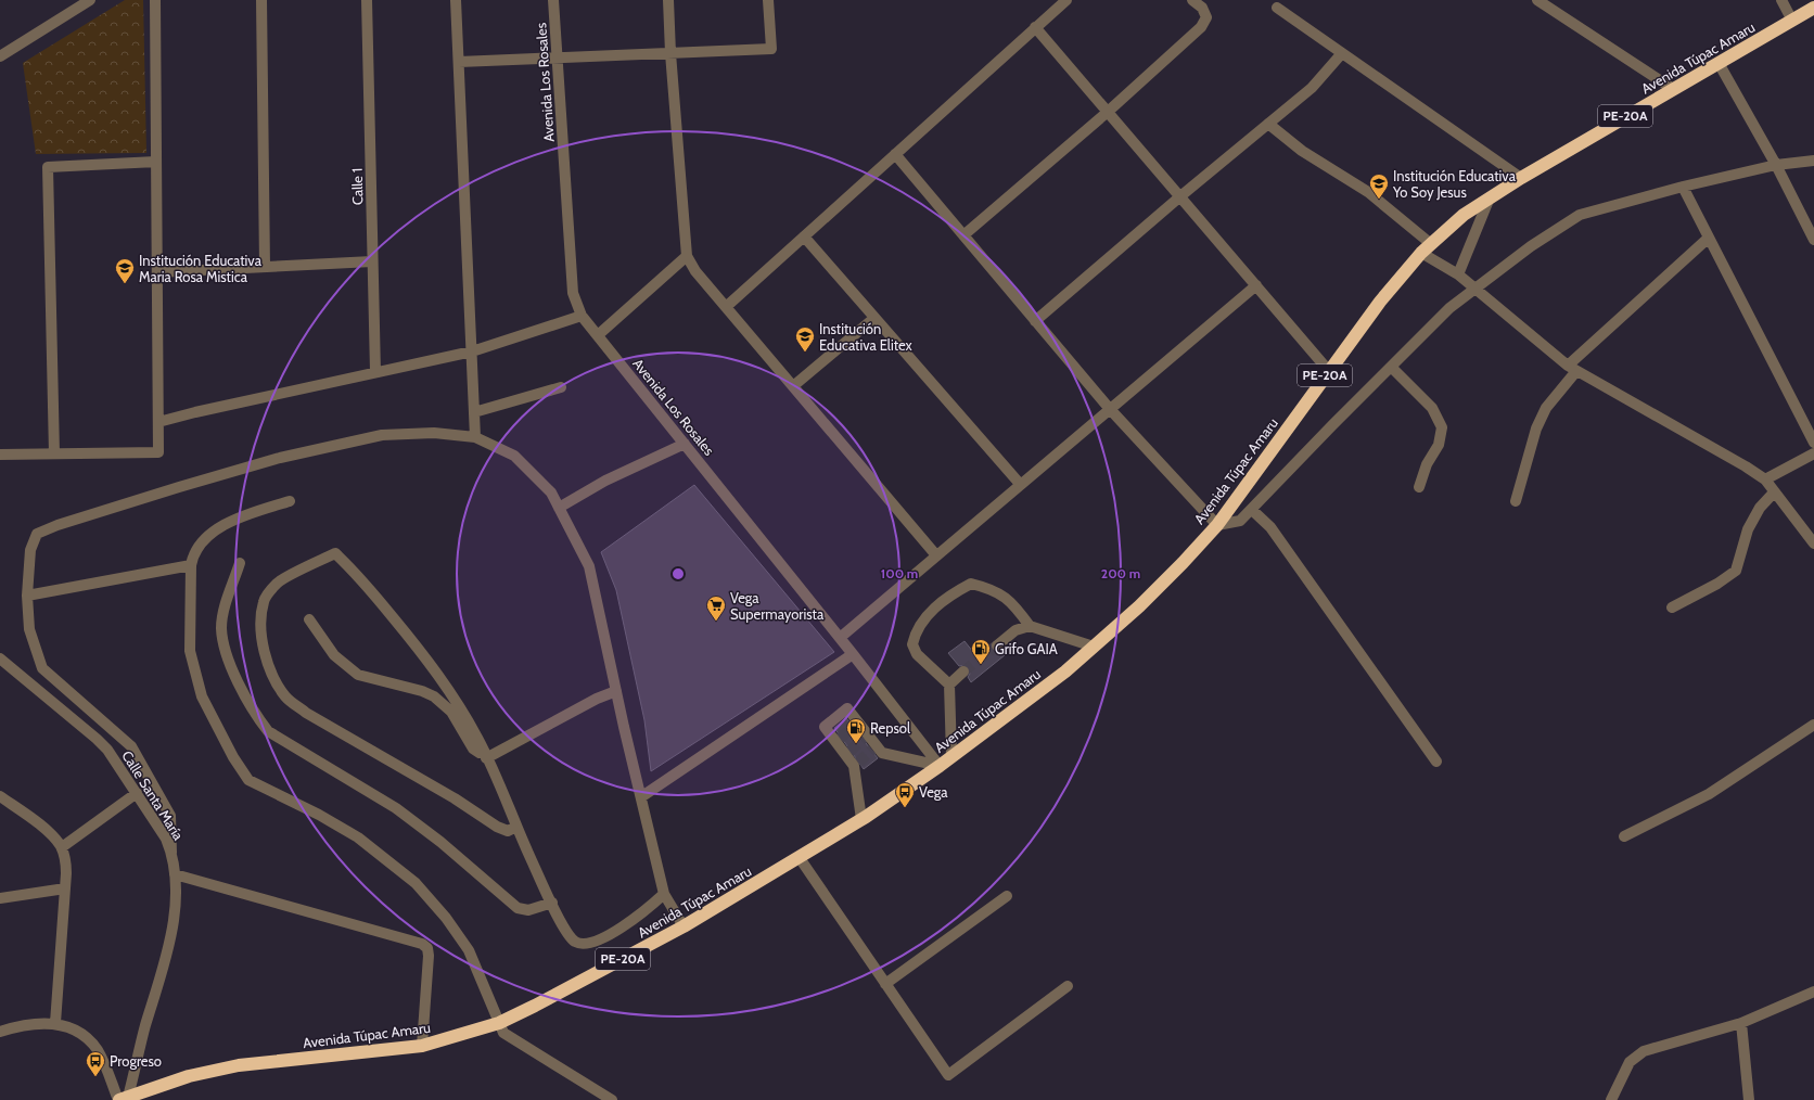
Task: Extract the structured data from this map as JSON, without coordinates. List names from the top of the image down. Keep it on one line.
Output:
{"streets":{"highway":["Avenida Túpac Amaru","PE-20A"],"street":["Avenida Los Rosales","Calle 1","Calle Santa María"]},"crossings":[["Avenida Túpac Amaru","Avenida Los Rosales"],["Avenida Túpac Amaru","Calle Santa María"]],"places":{"school or university":["Institución Educativa Yo Soy Jesus","Institución Educativa Maria Rosa Mistica","Institución Educativa Elitex"],"supermarket":["Vega Supermayorista"],"fuel station":["Grifo GAIA","Repsol"],"bus stop":["Vega","Progreso"]},"rings":["100 m","200 m"]}
